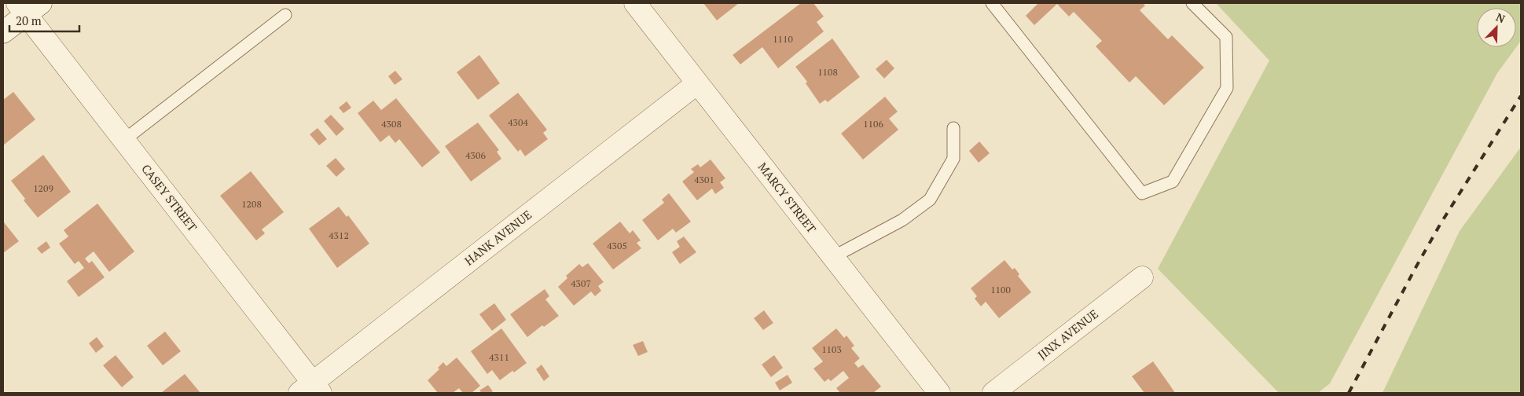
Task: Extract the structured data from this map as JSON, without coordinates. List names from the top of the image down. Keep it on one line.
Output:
{"streets":{"street":["CASEY STREET","MARCY STREET","HANK AVENUE","JINX AVENUE"]},"crossings":[["CASEY STREET","HANK AVENUE"],["MARCY STREET","HANK AVENUE"]],"house_numbers":["1110","1108","4304","4308","1106","4306","4301","1209","1208","4312","4305","4307","1100","1103","4311"],"scale_bar":"20 m","north":"top right"}
